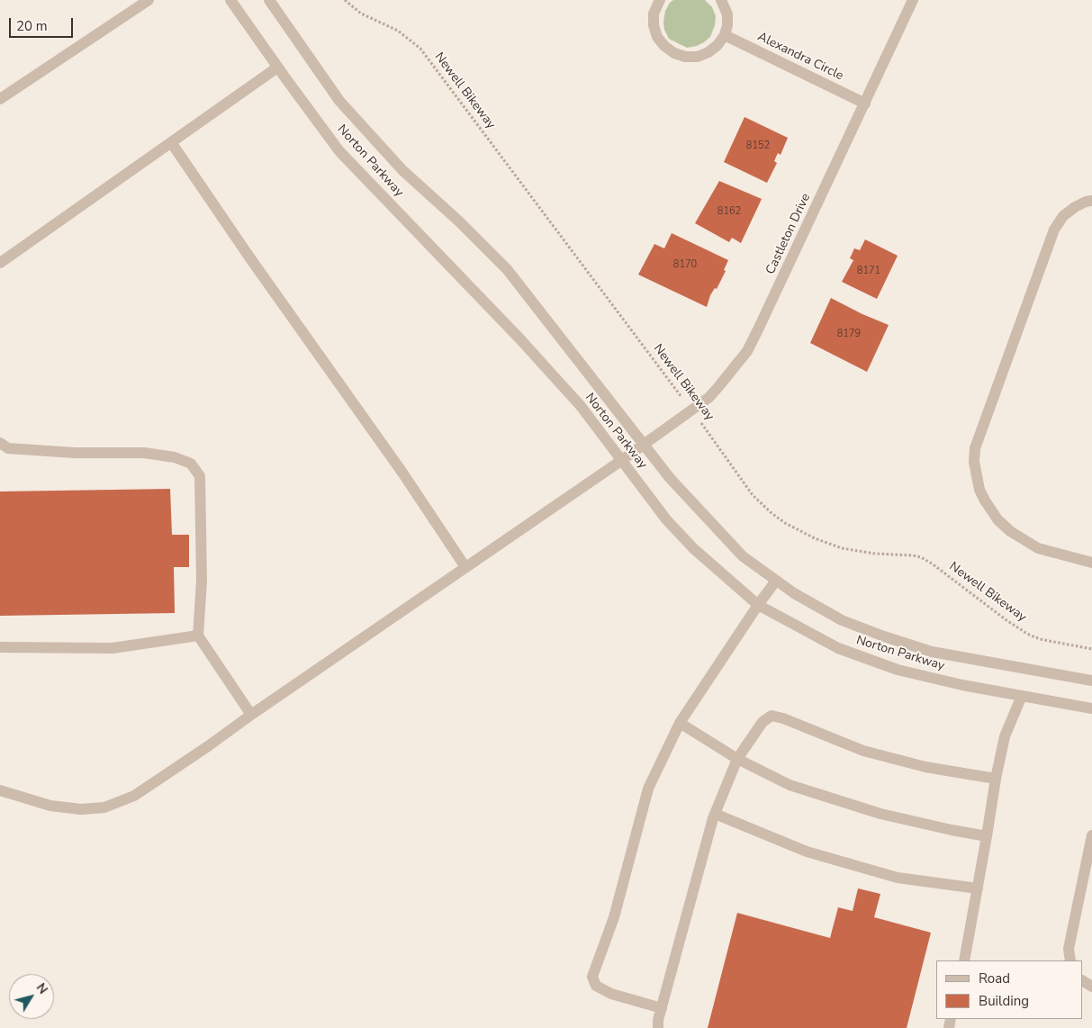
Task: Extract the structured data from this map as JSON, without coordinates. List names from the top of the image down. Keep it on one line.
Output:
{"streets":{"street":["Alexandra Circle","Norton Parkway","Castleton Drive"],"path":["Newell Bikeway"]},"crossings":[["Alexandra Circle","Castleton Drive"],["Newell Bikeway","Castleton Drive"],["Norton Parkway","Castleton Drive"]],"house_numbers":["8152","8162","8170","8171","8179"],"legend":["Road","Building"],"scale_bar":"20 m","north":"top right"}
